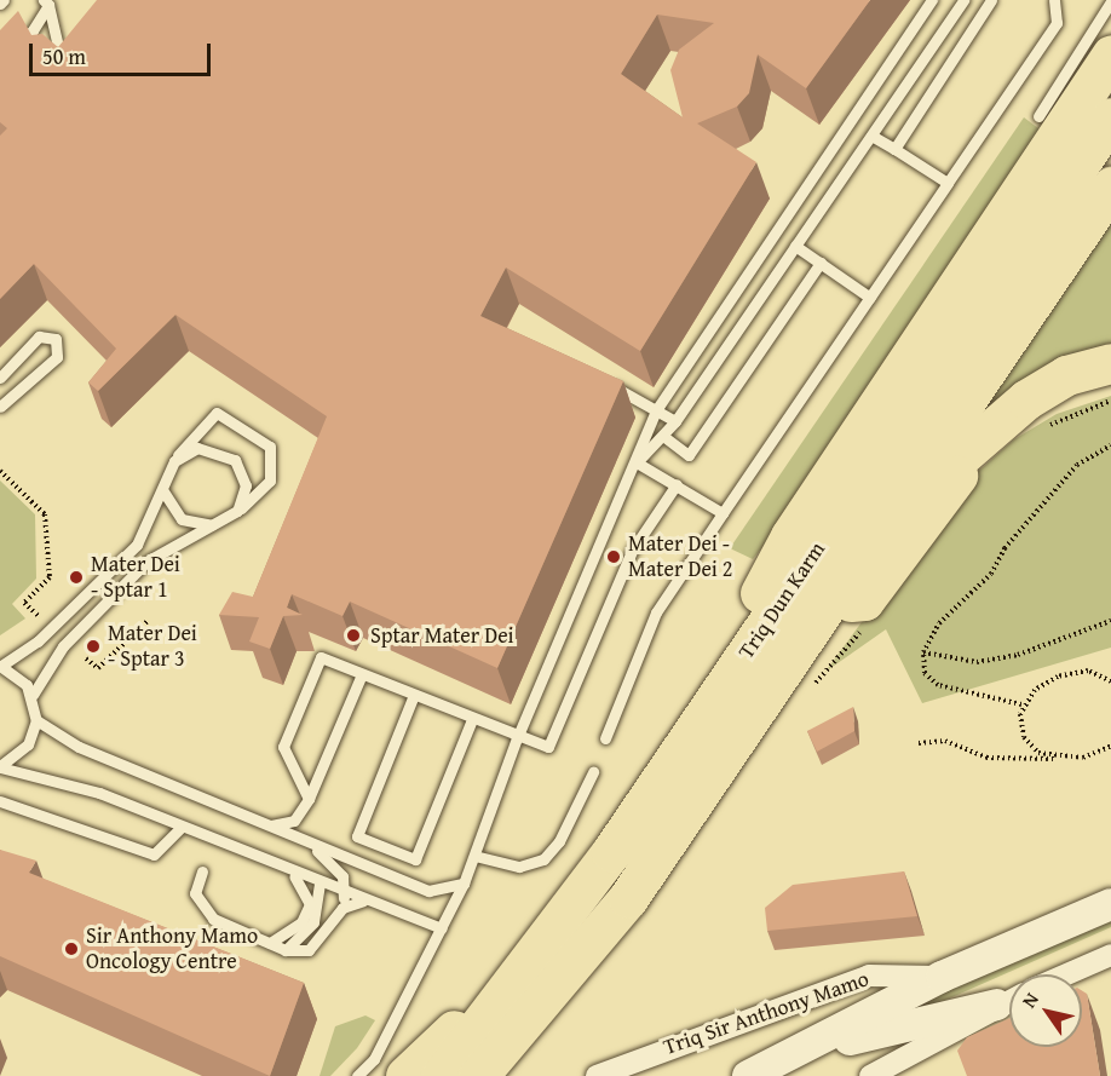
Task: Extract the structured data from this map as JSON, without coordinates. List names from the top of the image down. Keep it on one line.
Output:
{"streets":{"highway":["Triq Dun Karm"],"main road":["Triq Sir Anthony Mamo"]},"places":["Mater Dei - Mater Dei 2","Mater Dei - Sptar 1","Sptar Mater Dei","Mater Dei - Sptar 3","Sir Anthony Mamo Oncology Centre"],"scale_bar":"50 m","north":"top left"}
